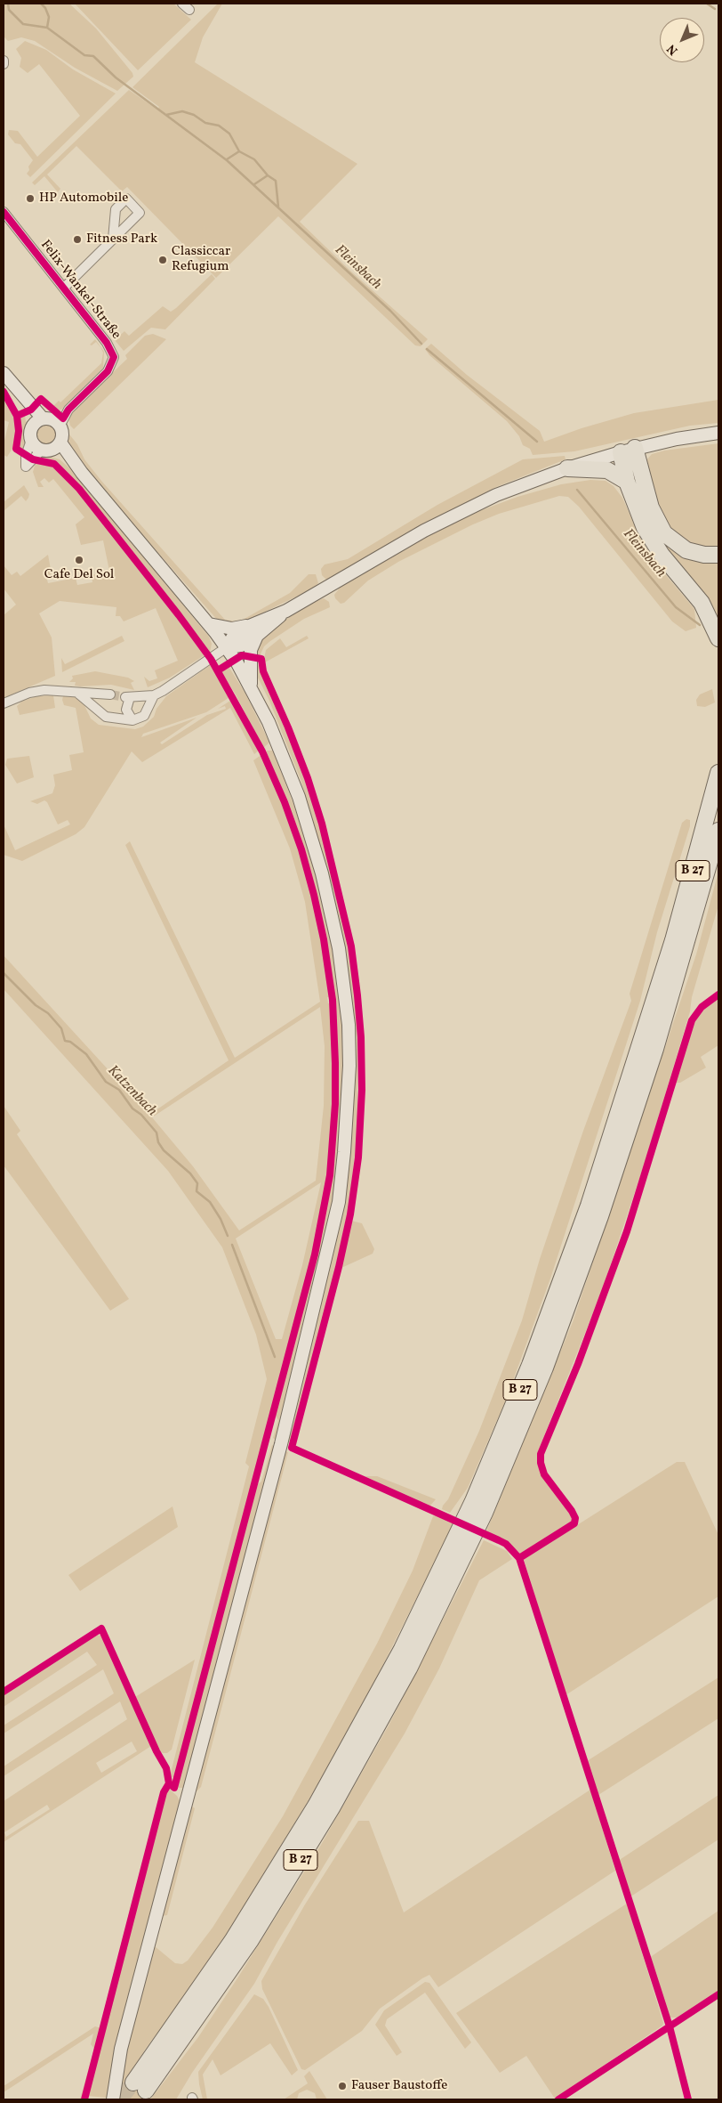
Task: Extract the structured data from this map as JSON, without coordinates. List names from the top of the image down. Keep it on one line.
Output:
{"streets":{"highway":["B 27"],"street":["Felix-Wankel-Straße"]},"water":["Fleinsbach","Katzenbach"],"places":["HP Automobile","Fitness Park","Classiccar Refugium","Cafe Del Sol","Fauser Baustoffe"],"north":"bottom left"}
